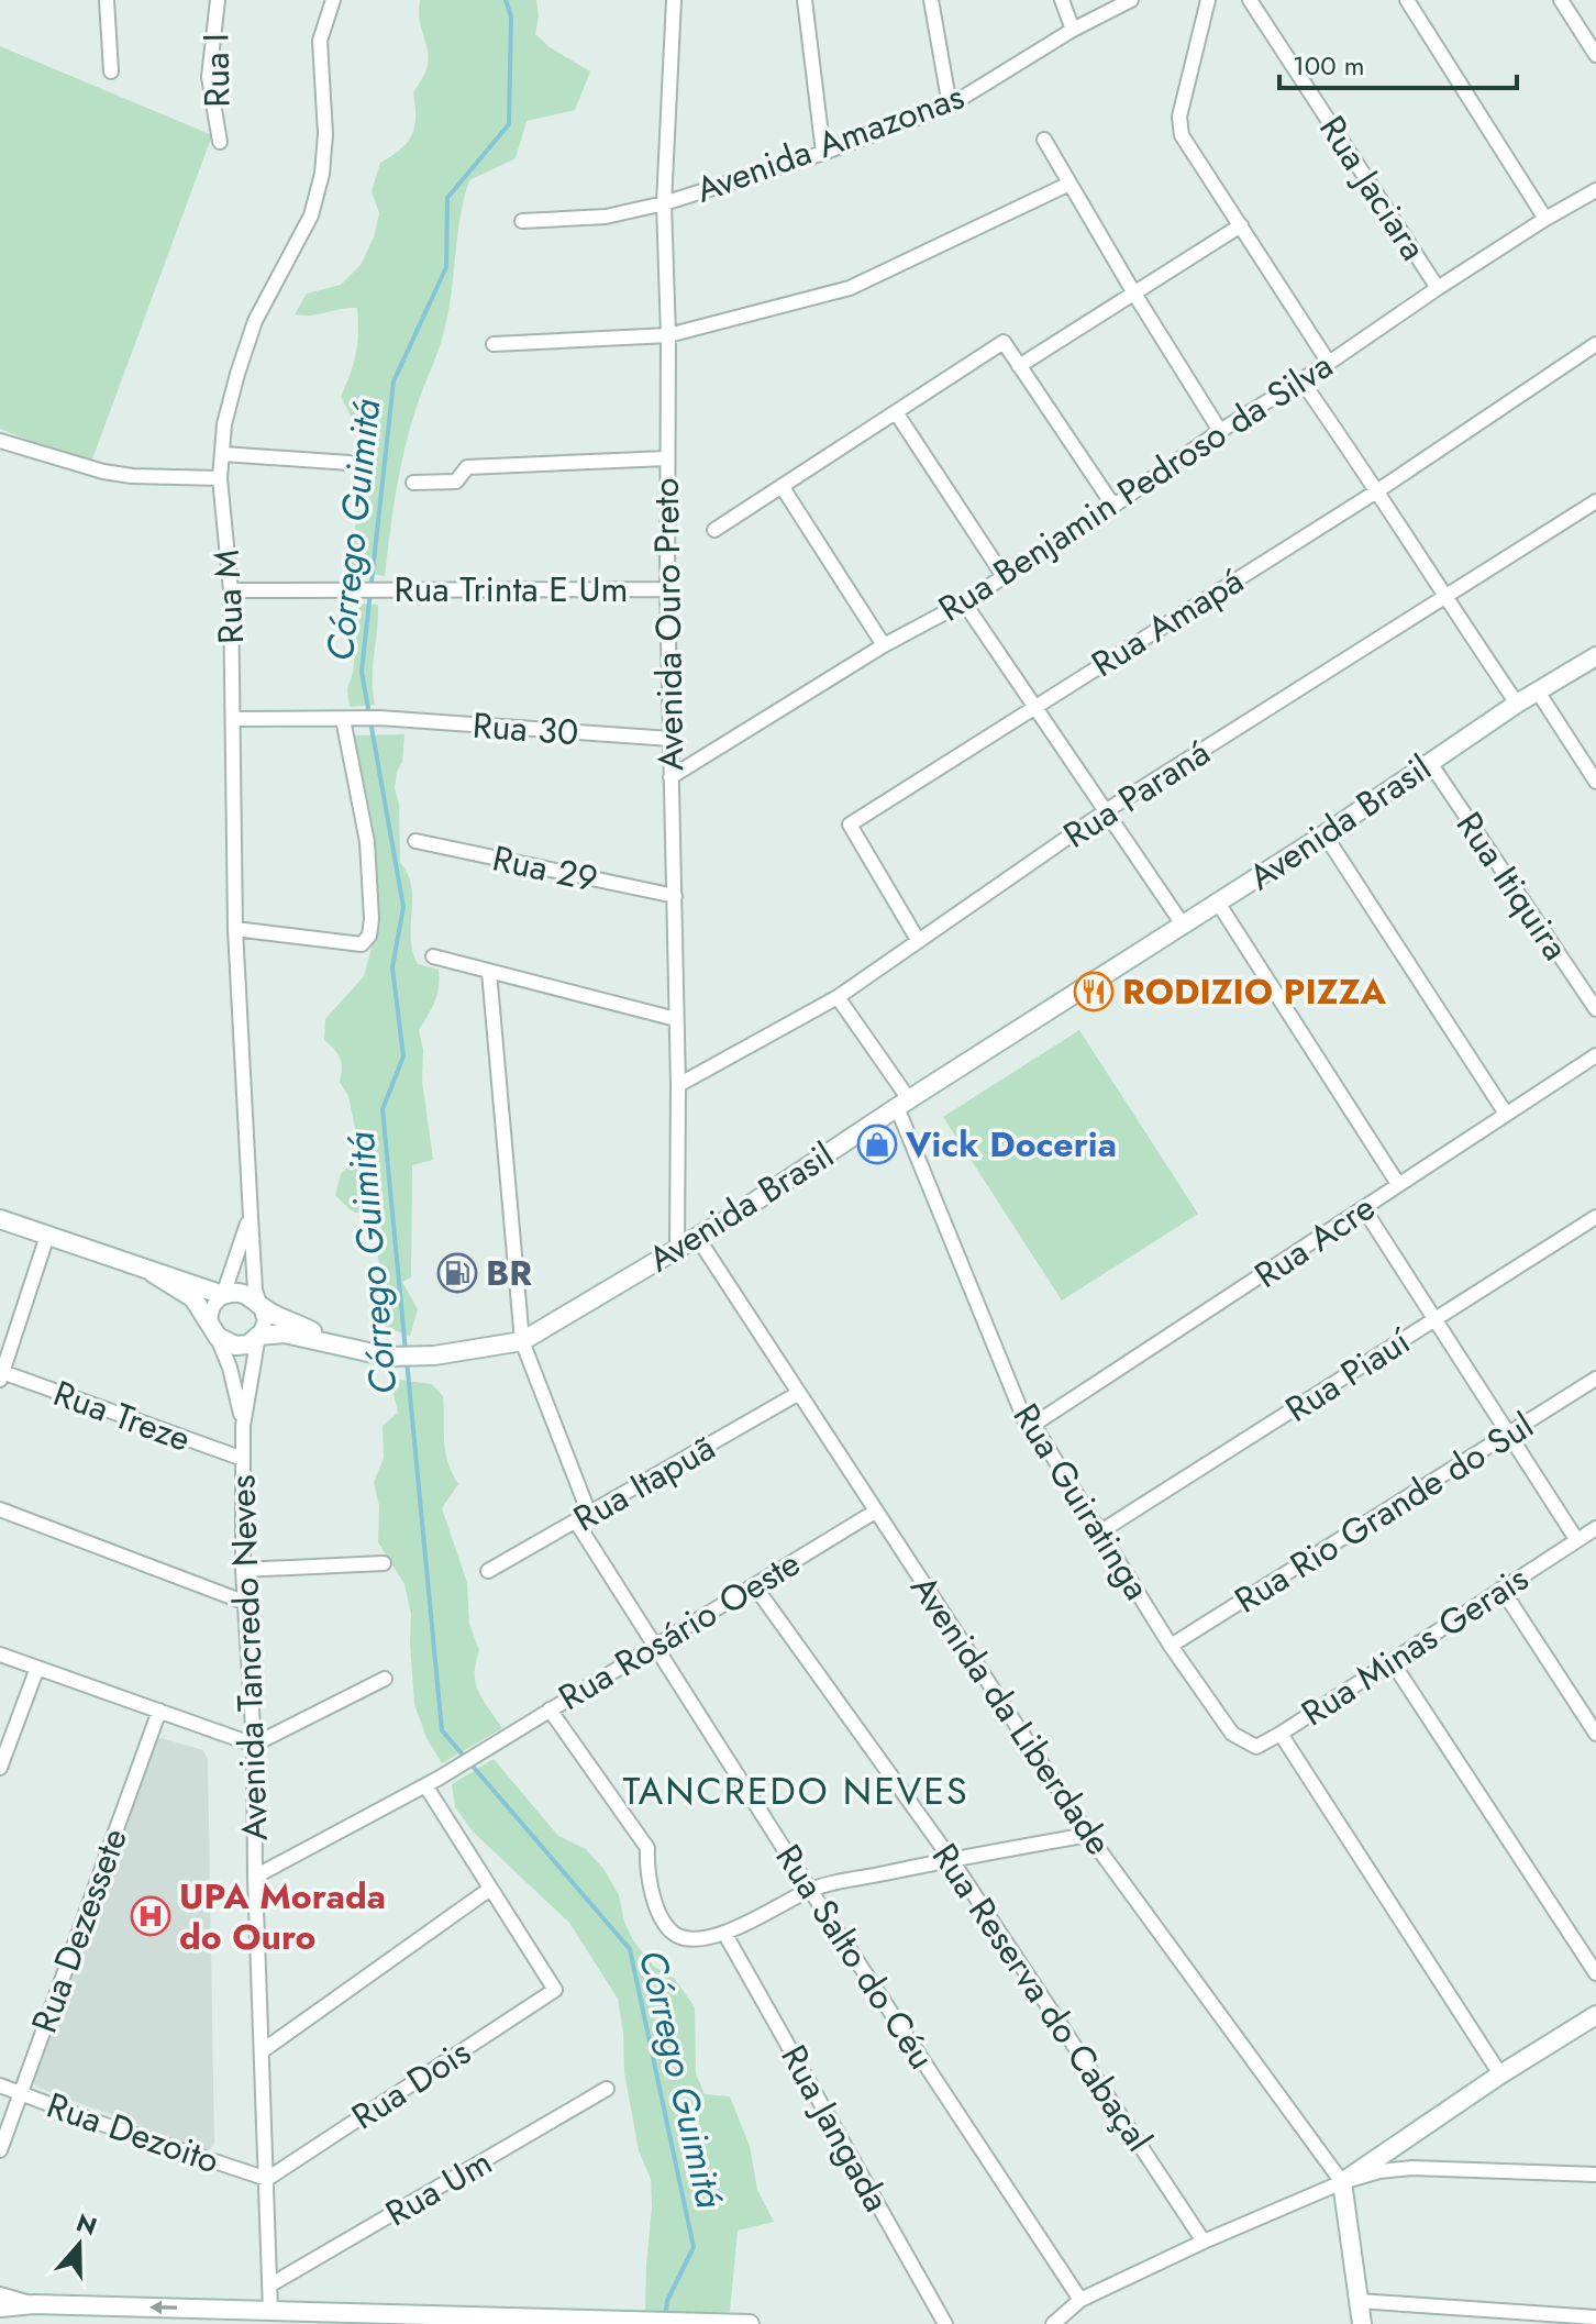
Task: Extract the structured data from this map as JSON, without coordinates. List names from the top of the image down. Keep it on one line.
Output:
{"streets":{"main road":["Avenida Brasil"],"street":["Rua I","Avenida Amazonas","Rua Jaciara","Rua Benjamin Pedroso da Silva","Rua Trinta E Um","Rua M","Rua Amapá","Avenida Ouro Preto","Rua 30","Rua Paraná","Rua 29","Rua Itiquira","Rua Acre","Rua Piauí","Rua Treze","Rua Itapuã","Rua Guiratinga","Rua Rio Grande do Sul","Rua Rosário Oeste","Rua Minas Gerais","Avenida Tancredo Neves","Avenida da Liberdade","Rua Dezessete","Rua Salto do Céu","Rua Reserva do Cabaçal","Rua Dois","Rua Jangada","Rua Dezoito","Rua Um"]},"crossings":[["Avenida Amazonas","Avenida Ouro Preto"],["Rua Jaciara","Rua Benjamin Pedroso da Silva"],["Rua Benjamin Pedroso da Silva","Avenida Ouro Preto"],["Rua Trinta E Um","Rua M"],["Rua Trinta E Um","Avenida Ouro Preto"],["Rua M","Rua 30"],["Rua M","Avenida Brasil"],["Rua Amapá","Rua Paraná"],["Avenida Ouro Preto","Rua 30"],["Avenida Ouro Preto","Rua Paraná"],["Avenida Ouro Preto","Avenida Brasil"],["Avenida Ouro Preto","Rua 29"],["Rua Paraná","Rua Guiratinga"],["Avenida Brasil","Rua Itiquira"],["Avenida Brasil","Rua Guiratinga"],["Avenida Brasil","Avenida da Liberdade"],["Rua Acre","Rua Guiratinga"],["Rua Piauí","Rua Guiratinga"],["Rua Treze","Avenida Tancredo Neves"],["Rua Itapuã","Avenida da Liberdade"],["Rua Itapuã","Rua Salto do Céu"],["Rua Guiratinga","Rua Rio Grande do Sul"],["Rua Guiratinga","Rua Minas Gerais"],["Rua Rosário Oeste","Avenida da Liberdade"],["Rua Rosário Oeste","Rua Salto do Céu"],["Rua Rosário Oeste","Rua Reserva do Cabaçal"],["Avenida Tancredo Neves","Rua Dois"],["Avenida Tancredo Neves","Rua Dezoito"],["Avenida Tancredo Neves","Rua Um"],["Rua Dezessete","Rua Dezoito"],["Rua Dois","Rua Dezoito"]],"districts":["TANCREDO NEVES"],"water":["Córrego Guimitá"],"places":{"restaurant":["RODIZIO PIZZA"],"shop":["Vick Doceria"],"fuel station":["BR"],"hospital":["UPA Morada do Ouro"]},"scale_bar":"100 m","north":"top"}
